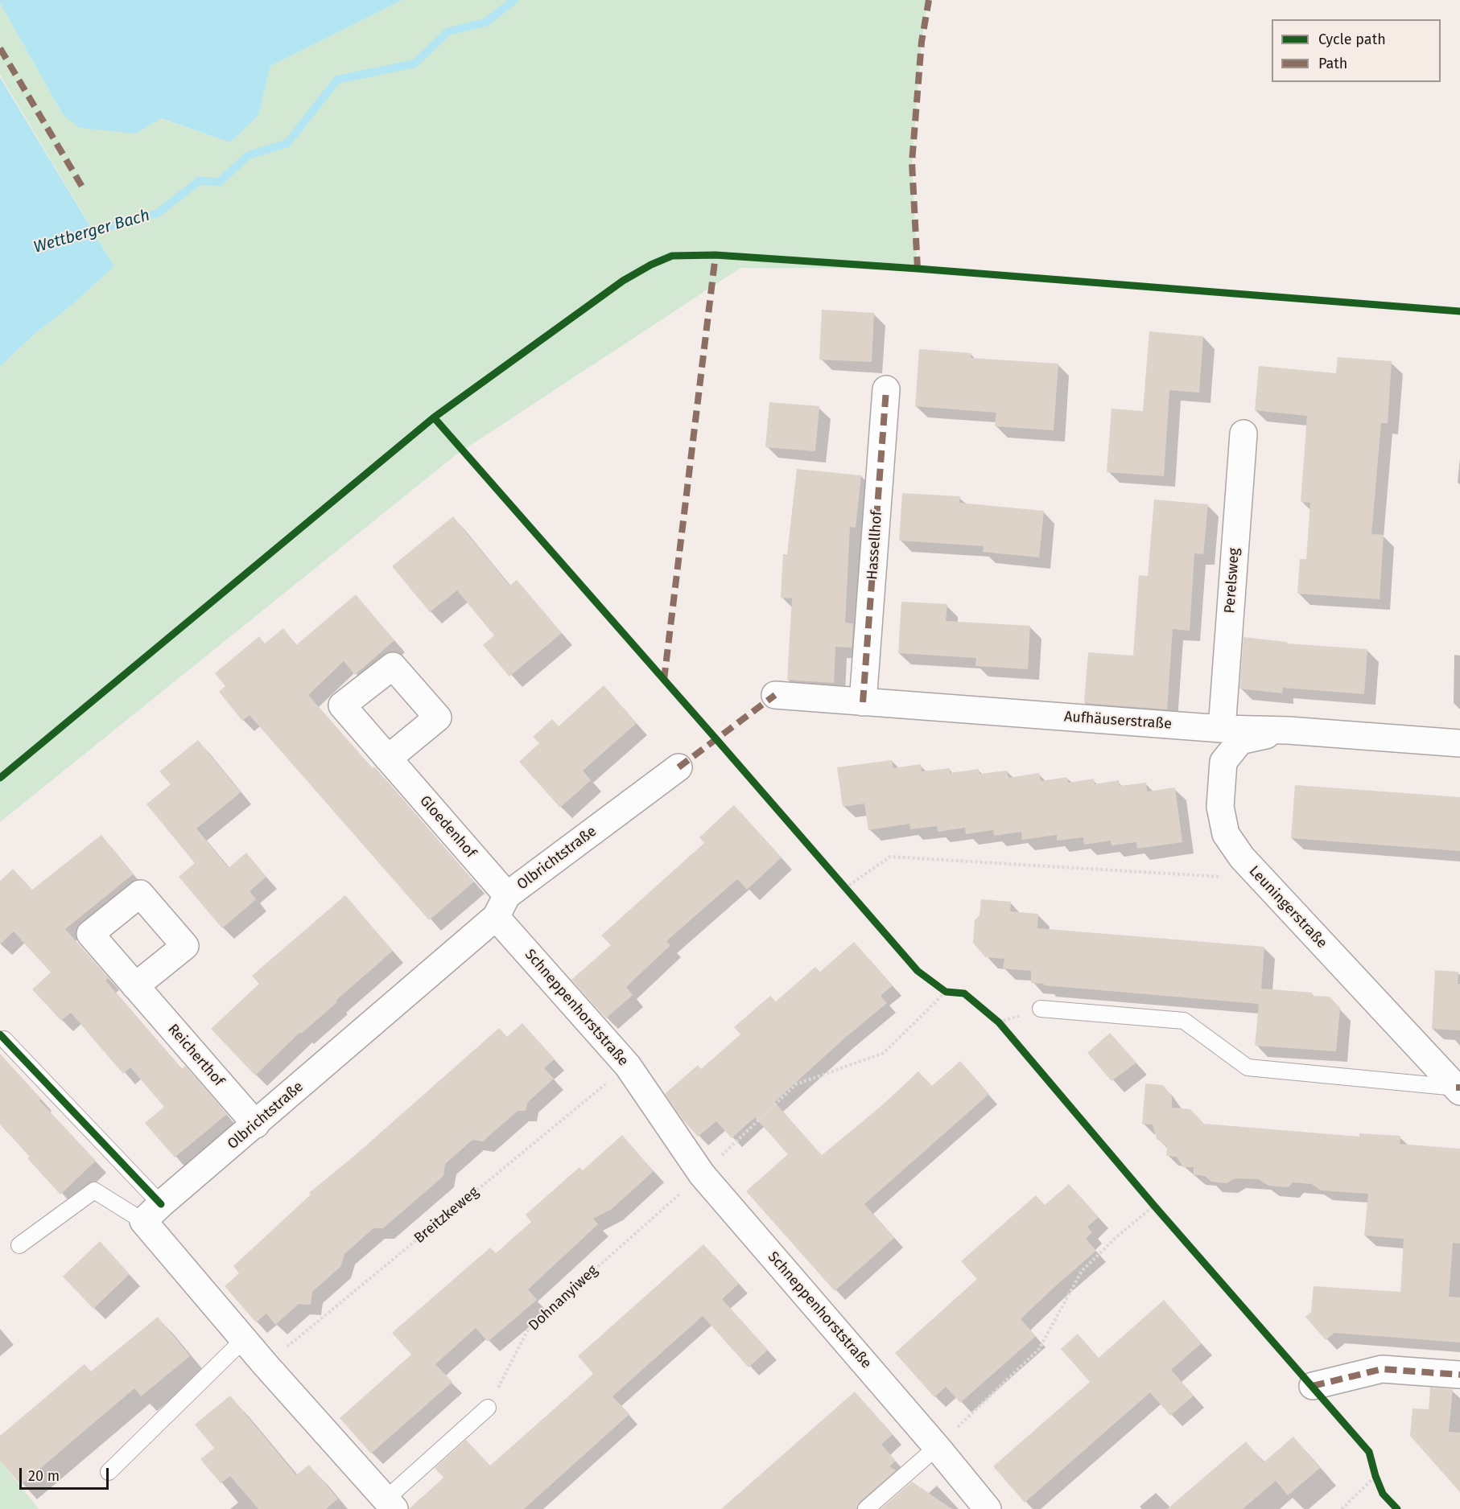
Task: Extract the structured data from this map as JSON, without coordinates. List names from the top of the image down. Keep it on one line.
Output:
{"streets":{"street":["Hassellhof","Perelsweg","Aufhäuserstraße","Gloedenhof","Olbrichtstraße","Leuningerstraße","Schneppenhorststraße","Reicherthof"],"path":["Breitzkeweg","Dohnanyiweg"]},"crossings":[["Hassellhof","Aufhäuserstraße"],["Perelsweg","Aufhäuserstraße"],["Aufhäuserstraße","Leuningerstraße"],["Gloedenhof","Olbrichtstraße"],["Gloedenhof","Schneppenhorststraße"],["Olbrichtstraße","Schneppenhorststraße"],["Olbrichtstraße","Reicherthof"],["Schneppenhorststraße","Breitzkeweg"],["Schneppenhorststraße","Dohnanyiweg"]],"water":["Wettberger Bach"],"legend":["Cycle path","Path"],"scale_bar":"20 m"}
